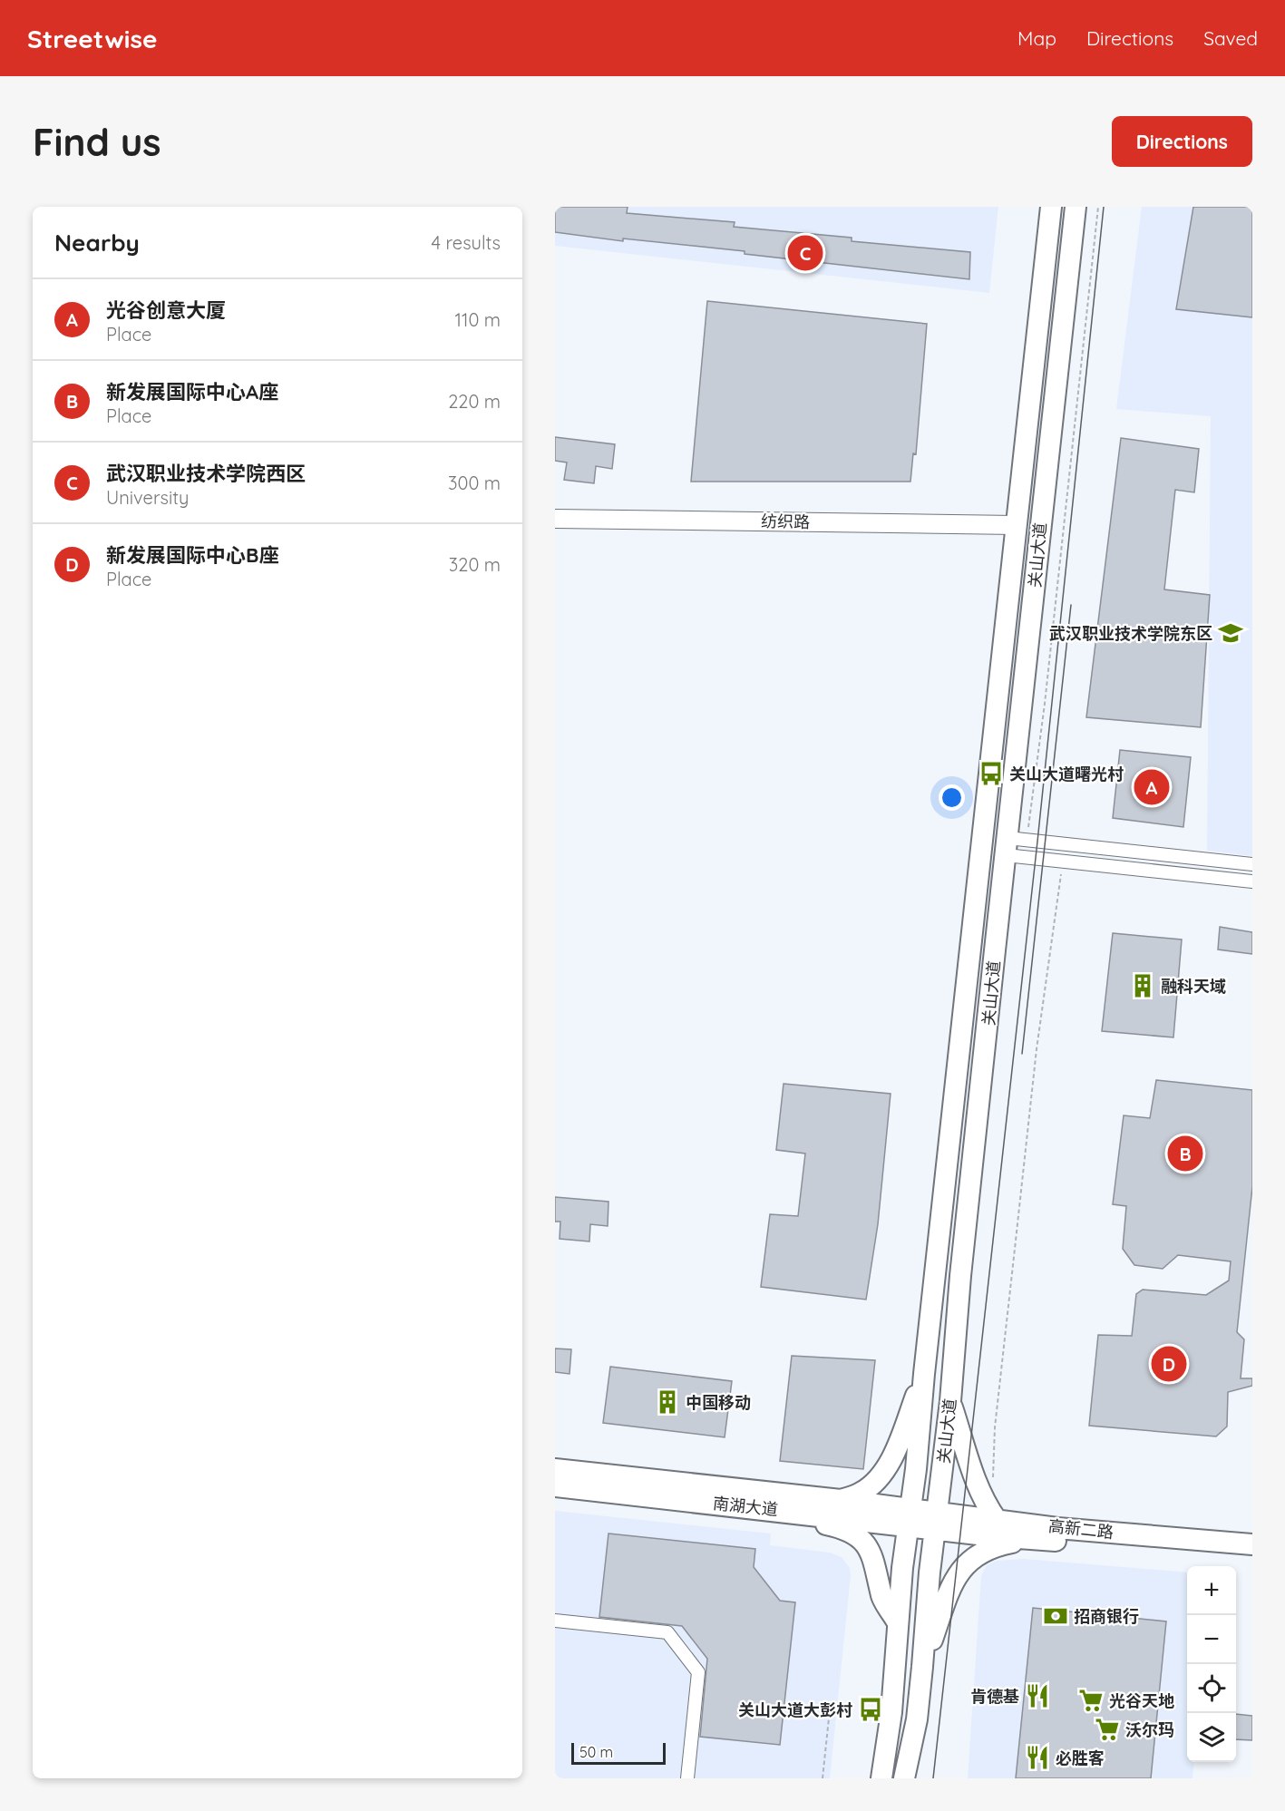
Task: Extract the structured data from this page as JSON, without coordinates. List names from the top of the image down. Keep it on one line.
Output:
{"streets":{"main road":["纺织路","关山大道","南湖大道","高新二路"]},"crossings":[["纺织路","关山大道"],["关山大道","南湖大道"],["关山大道","高新二路"],["南湖大道","高新二路"]],"places":{"school or university":["武汉职业技术学院东区"],"bus stop":["关山大道曙光村","关山大道大彭村"],"building":["融科天域","中国移动"],"bank":["招商银行"],"restaurant":["肯德基","必胜客"],"supermarket":["光谷天地","沃尔玛"]},"scale_bar":"50 m","page":{"header":"Streetwise","nav":["Map","Directions","Saved"],"buttons":"Directions","title":"Find us","heading":["Nearby","4 results"],"pins":["C","A","B","D"],"list":[{"mark":"A","name":"光谷创意大厦","note":"Place","value":"110 m"},{"mark":"B","name":"新发展国际中心A座","note":"Place","value":"220 m"},{"mark":"C","name":"武汉职业技术学院西区","note":"University","value":"300 m"},{"mark":"D","name":"新发展国际中心B座","note":"Place","value":"320 m"}],"map_buttons":["+","−"],"scale":"50 m"}}
